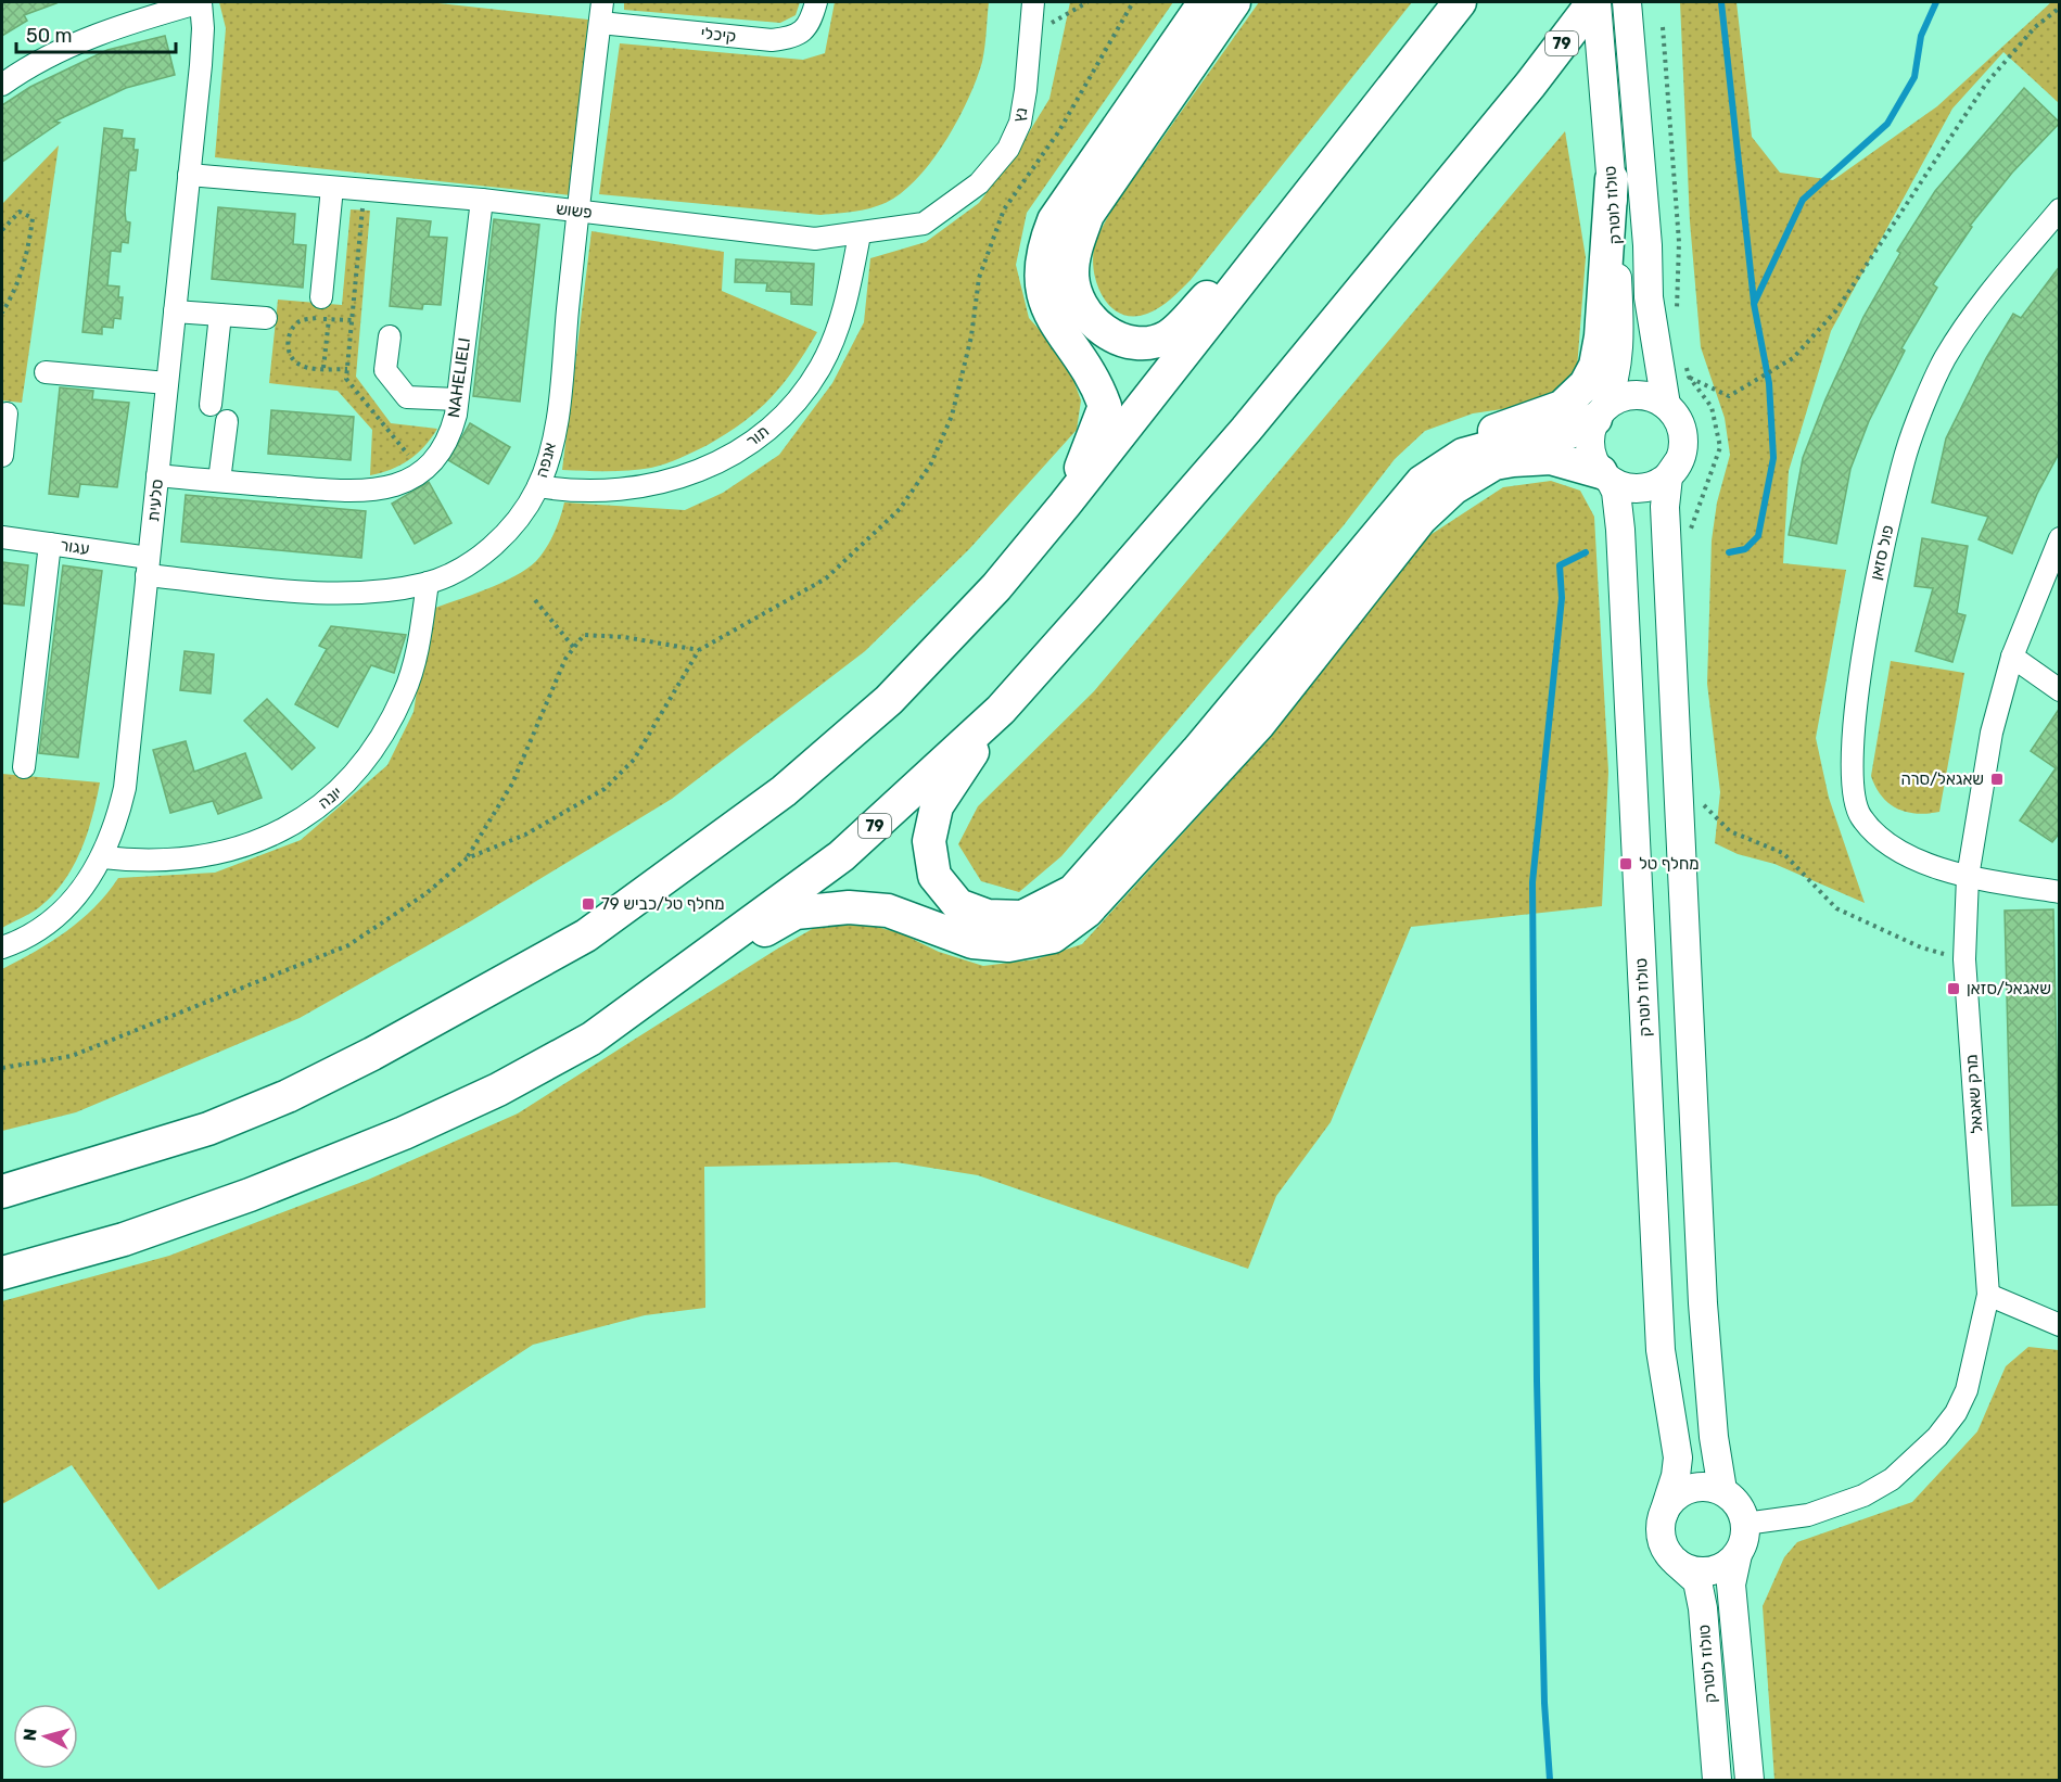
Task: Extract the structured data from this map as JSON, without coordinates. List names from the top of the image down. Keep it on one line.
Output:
{"streets":{"highway":["79"],"main road":["טולוז לוטרק"],"street":["קיכלי","נץ","פשוש","NAHELIELI","תור","אנפה","סלעית","עגור","פול סזאן","יונה","מרק שאגאל"]},"crossings":[["קיכלי","אנפה"],["79","טולוז לוטרק"],["נץ","פשוש"],["טולוז לוטרק","מרק שאגאל"],["פשוש","NAHELIELI"],["פשוש","תור"],["פשוש","אנפה"],["פשוש","סלעית"],["NAHELIELI","סלעית"],["תור","אנפה"],["אנפה","סלעית"],["אנפה","עגור"],["אנפה","יונה"],["סלעית","עגור"],["סלעית","יונה"],["פול סזאן","מרק שאגאל"]],"places":{"transit":["שאגאל/סרה","מחלף טל","מחלף טל/כביש 79","שאגאל/סזאן"]},"scale_bar":"50 m","north":"left"}
